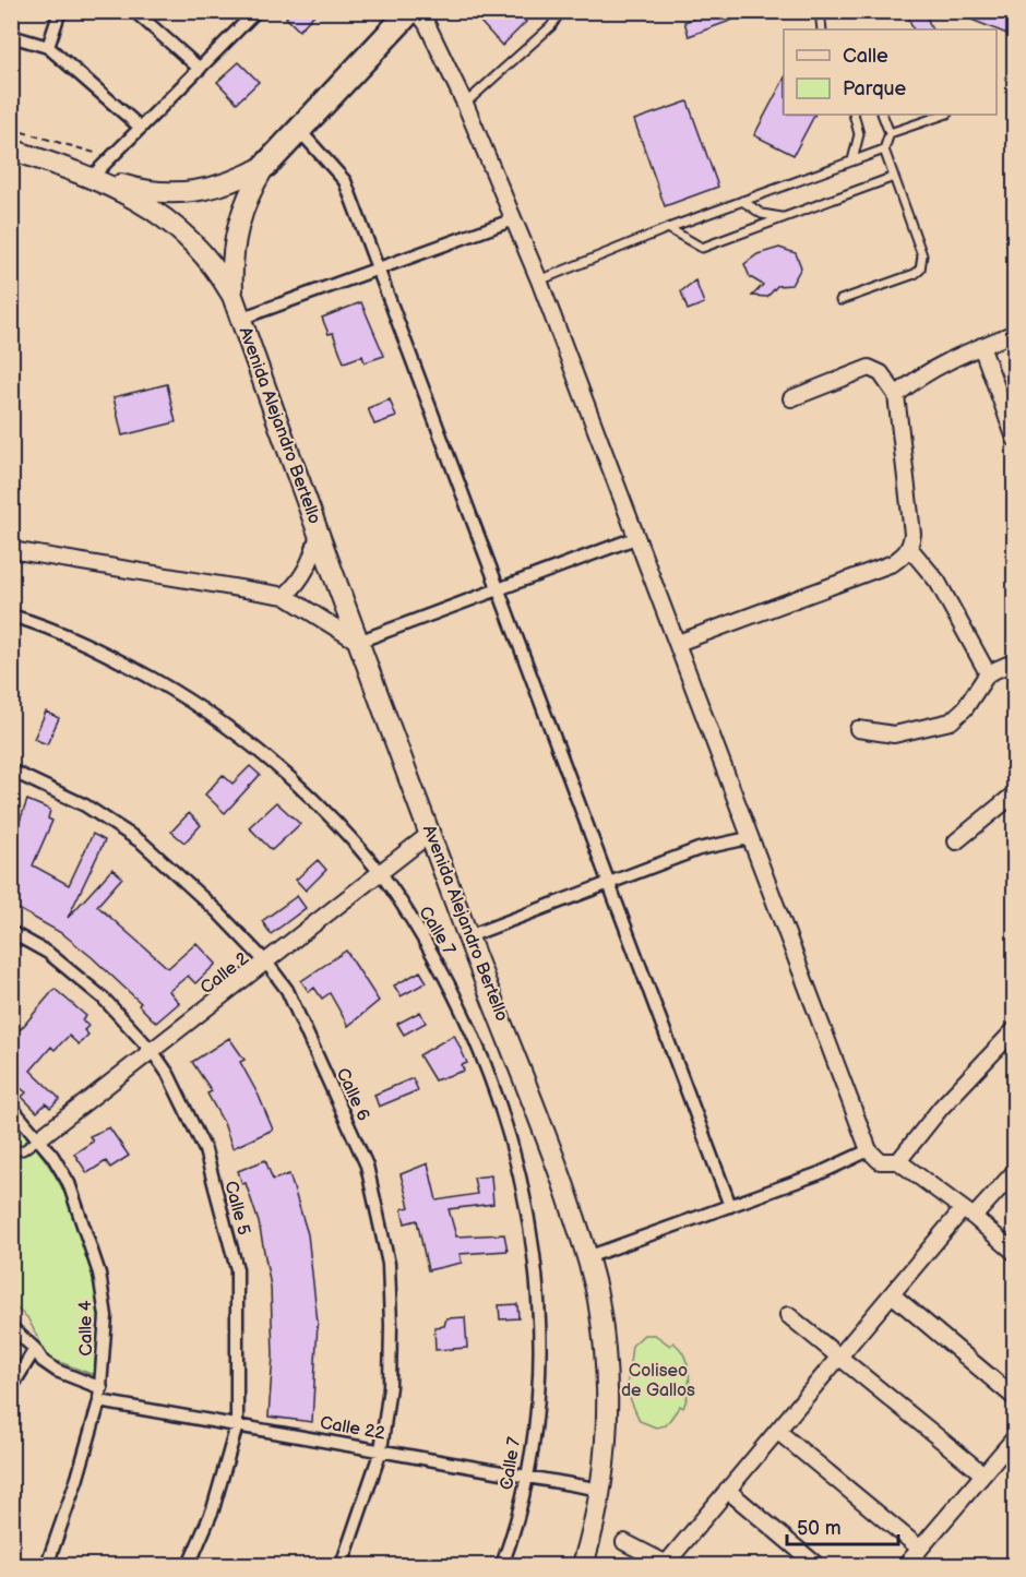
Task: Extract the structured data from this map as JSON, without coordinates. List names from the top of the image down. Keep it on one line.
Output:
{"streets":{"main road":["Avenida Alejandro Bertello"],"street":["Calle 7","Calle 2","Calle 6","Calle 5","Calle 4","Calle 22"]},"crossings":[["Avenida Alejandro Bertello","Calle 2"],["Avenida Alejandro Bertello","Calle 22"],["Calle 7","Calle 2"],["Calle 7","Calle 22"],["Calle 2","Calle 6"],["Calle 2","Calle 5"],["Calle 2","Calle 4"],["Calle 6","Calle 22"],["Calle 5","Calle 22"],["Calle 4","Calle 22"]],"parks":["Coliseo de Gallos"],"legend":["Calle","Parque"],"scale_bar":"50 m"}
